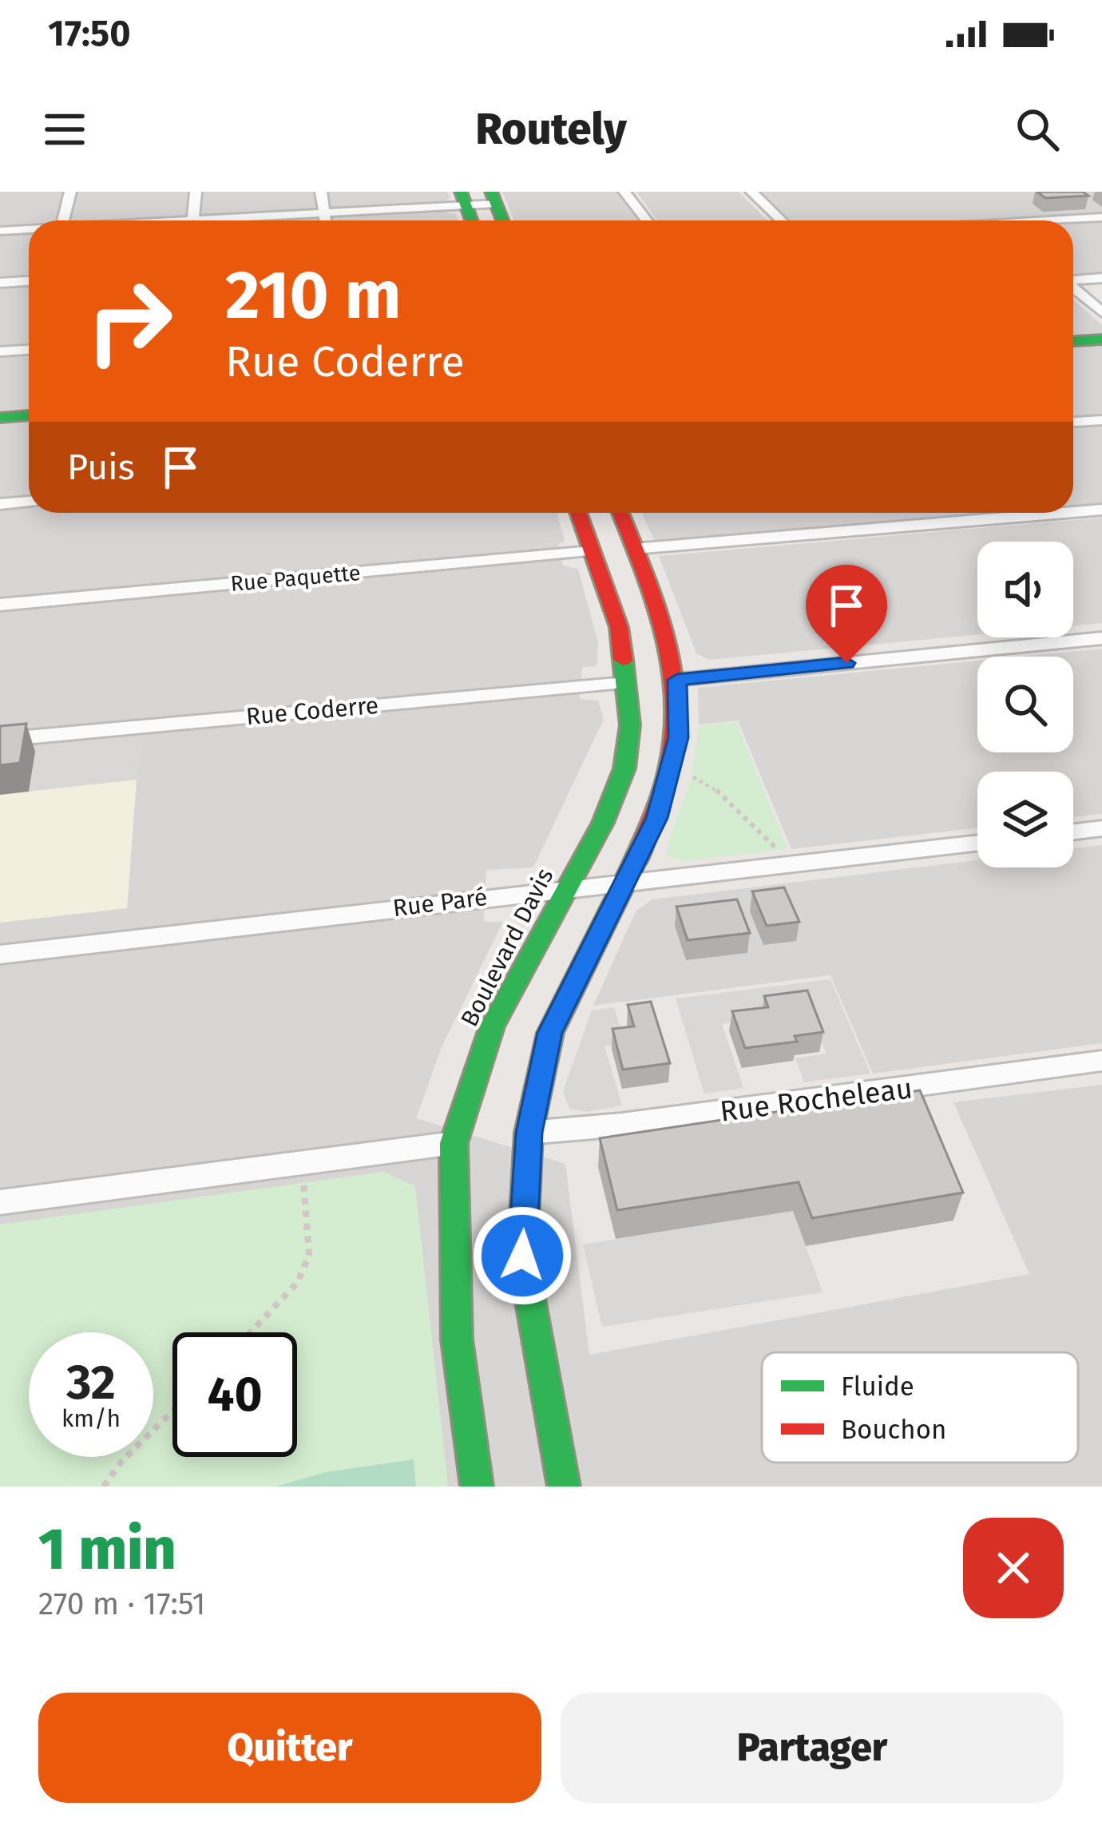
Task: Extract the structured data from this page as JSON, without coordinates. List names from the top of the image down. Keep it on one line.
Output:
{"streets":{"street":["Rue Paquette","Rue Coderre","Rue Paré","Boulevard Davis","Rue Rocheleau"]},"crossings":[["Rue Paquette","Boulevard Davis"],["Rue Coderre","Boulevard Davis"],["Rue Paré","Boulevard Davis"]],"legend":["Fluide","Bouchon"],"page":{"status":"17:50","header":"Routely","turn":["210 m","Rue Coderre"],"then":"Puis","speed":"32 km/h","limit":"40","heading":["1 min","270 m · 17:51"],"buttons":["Quitter","Partager"]}}
